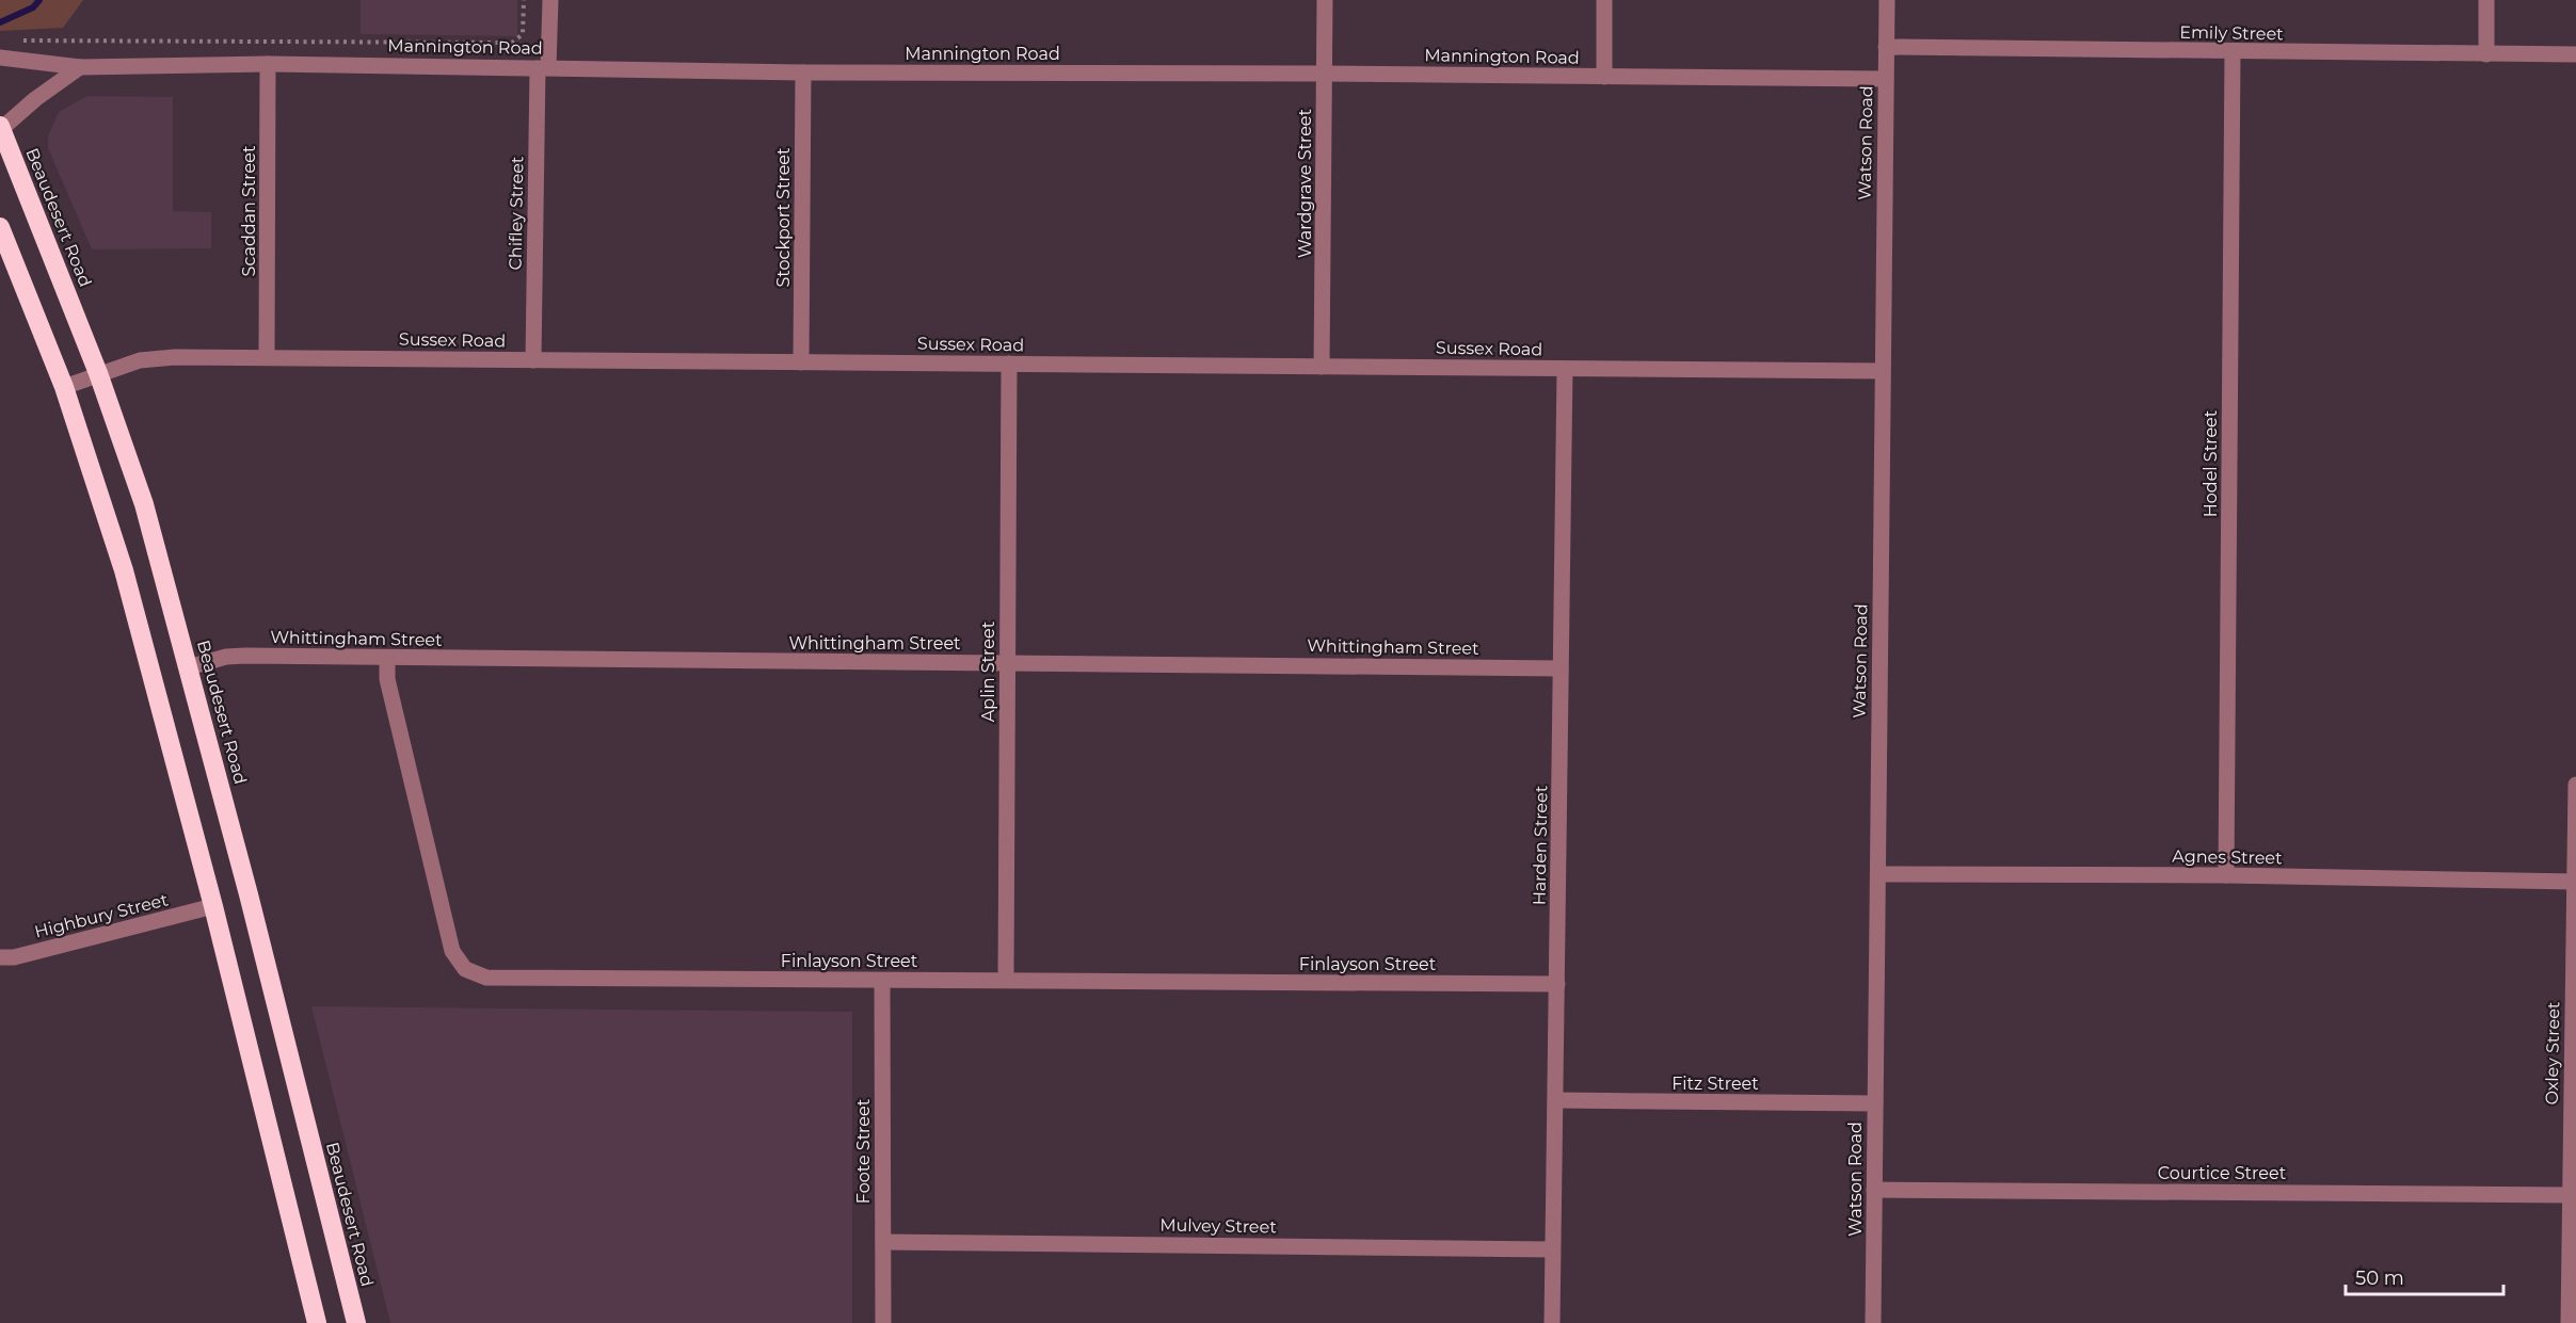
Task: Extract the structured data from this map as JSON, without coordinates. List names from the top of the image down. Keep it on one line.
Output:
{"streets":{"highway":["Beaudesert Road"],"street":["Emily Street","Mannington Road","Watson Road","Wardgrave Street","Scaddan Street","Chifley Street","Stockport Street","Sussex Road","Hodel Street","Whittingham Street","Aplin Street","Harden Street","Agnes Street","Highbury Street","Finlayson Street","Oxley Street","Fitz Street","Foote Street","Courtice Street","Mulvey Street"]},"crossings":[["Emily Street","Watson Road"],["Emily Street","Hodel Street"],["Mannington Road","Watson Road"],["Mannington Road","Wardgrave Street"],["Mannington Road","Scaddan Street"],["Mannington Road","Chifley Street"],["Mannington Road","Stockport Street"],["Watson Road","Sussex Road"],["Watson Road","Agnes Street"],["Watson Road","Fitz Street"],["Watson Road","Courtice Street"],["Wardgrave Street","Sussex Road"],["Scaddan Street","Sussex Road"],["Chifley Street","Sussex Road"],["Beaudesert Road","Sussex Road"],["Beaudesert Road","Whittingham Street"],["Stockport Street","Sussex Road"],["Sussex Road","Aplin Street"],["Sussex Road","Harden Street"],["Hodel Street","Agnes Street"],["Whittingham Street","Aplin Street"],["Whittingham Street","Harden Street"],["Whittingham Street","Finlayson Street"],["Aplin Street","Finlayson Street"],["Harden Street","Finlayson Street"],["Harden Street","Fitz Street"],["Harden Street","Mulvey Street"],["Agnes Street","Oxley Street"],["Finlayson Street","Foote Street"],["Oxley Street","Courtice Street"],["Foote Street","Mulvey Street"]],"scale_bar":"50 m"}
